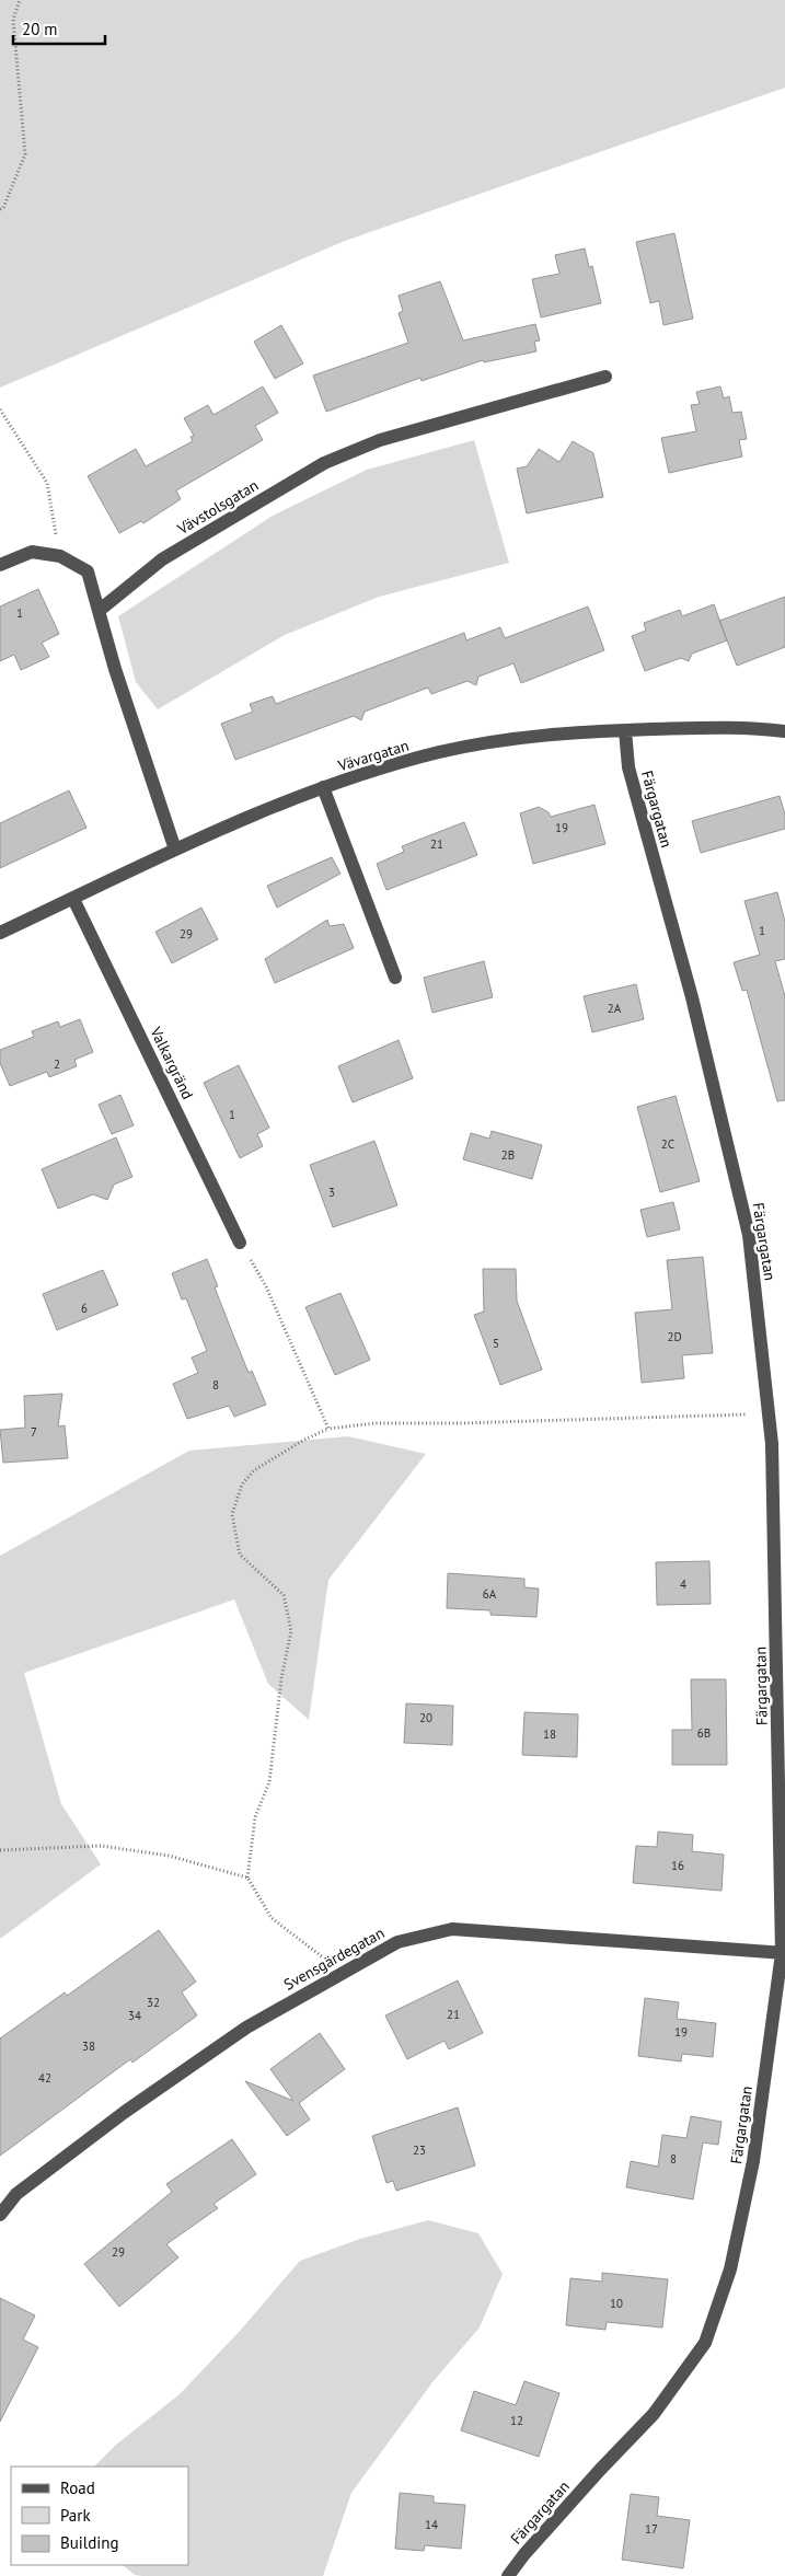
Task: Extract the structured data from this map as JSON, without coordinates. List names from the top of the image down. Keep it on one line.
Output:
{"streets":{"street":["Vävstolsgatan","Vävargatan","Färgargatan","Valkargränd","Svensgärdegatan"]},"crossings":[["Vävargatan","Färgargatan"],["Vävargatan","Valkargränd"],["Färgargatan","Svensgärdegatan"]],"house_numbers":["1","19","21","1","29","2A","2","1","2C","2B","3","6","2D","5","8","7","4","6A","20","6B","18","16","32","21","34","19","38","42","23","8","29","10","12","14","17"],"legend":["Road","Park","Building"],"scale_bar":"20 m"}
